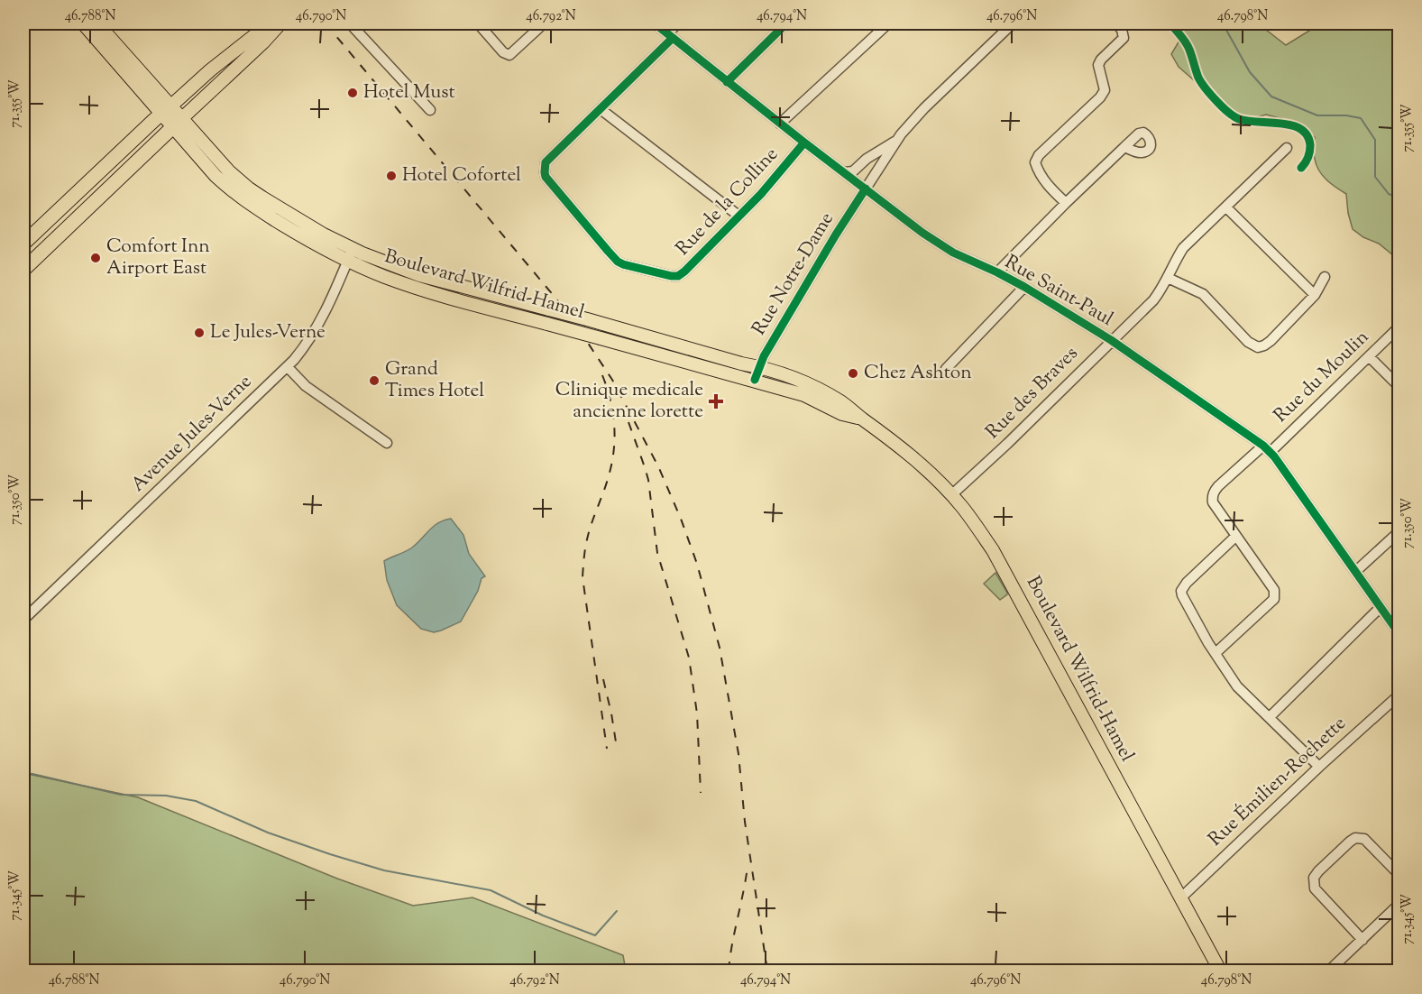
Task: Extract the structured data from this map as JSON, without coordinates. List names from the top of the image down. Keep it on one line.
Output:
{"streets":{"main road":["Boulevard Wilfrid-Hamel"],"street":["Rue de la Colline","Rue Notre-Dame","Rue Saint-Paul","Rue du Moulin","Rue des Braves","Avenue Jules-Verne","Rue Émilien-Rochette"]},"crossings":[["Rue de la Colline","Rue Saint-Paul"],["Rue Notre-Dame","Boulevard Wilfrid-Hamel"],["Rue Notre-Dame","Rue Saint-Paul"],["Boulevard Wilfrid-Hamel","Rue des Braves"],["Boulevard Wilfrid-Hamel","Avenue Jules-Verne"],["Boulevard Wilfrid-Hamel","Rue Émilien-Rochette"],["Rue Saint-Paul","Rue du Moulin"],["Rue Saint-Paul","Rue des Braves"]],"places":{"other":["Hotel Must","Hotel Cofortel","Comfort Inn Airport East","Le Jules-Verne","Chez Ashton","Grand Times Hotel"],"health":["Clinique medicale ancienne lorette"]},"coordinates":["46.788°N","46.790°N","46.792°N","46.794°N","46.796°N","46.798°N","71.355°W","71.350°W","71.345°W"]}
